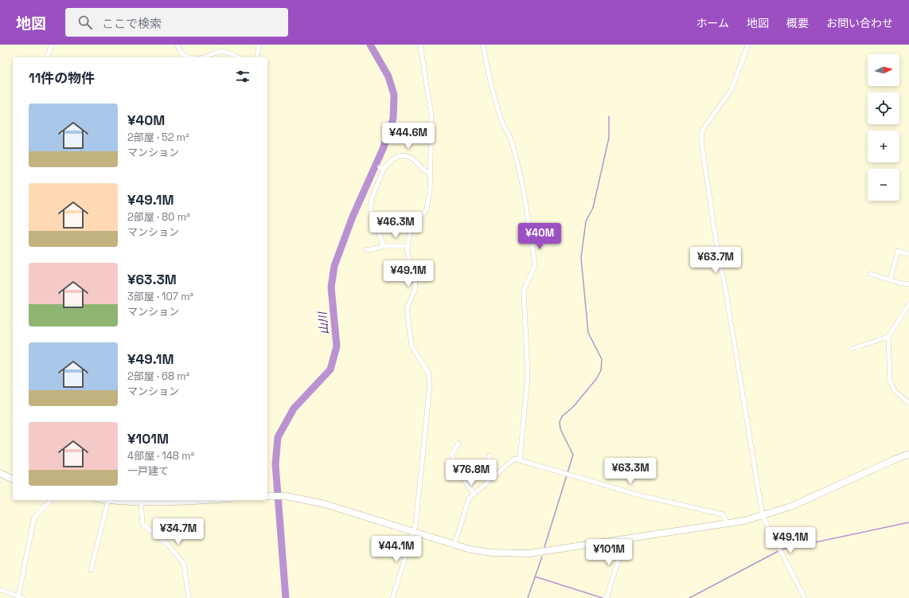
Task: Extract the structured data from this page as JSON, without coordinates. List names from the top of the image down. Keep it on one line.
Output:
{"water":["山川"],"north":"right","page":{"header":"地図","search":"ここで検索","nav":["ホーム","地図","概要","お問い合わせ"],"map_buttons":["+","−"],"heading":"11件の物件","list":[{"name":"¥40M","note":"2部屋 · 52 m² · マンション"},{"name":"¥49.1M","note":"2部屋 · 80 m² · マンション"},{"name":"¥63.3M","note":"3部屋 · 107 m² · マンション"},{"name":"¥49.1M","note":"2部屋 · 68 m² · マンション"},{"name":"¥101M","note":"4部屋 · 148 m² · 一戸建て"}],"price":["¥44.6M","¥46.3M","¥40M","¥63.7M","¥49.1M","¥63.3M","¥76.8M","¥34.7M","¥49.1M","¥44.1M","¥101M"]}}
